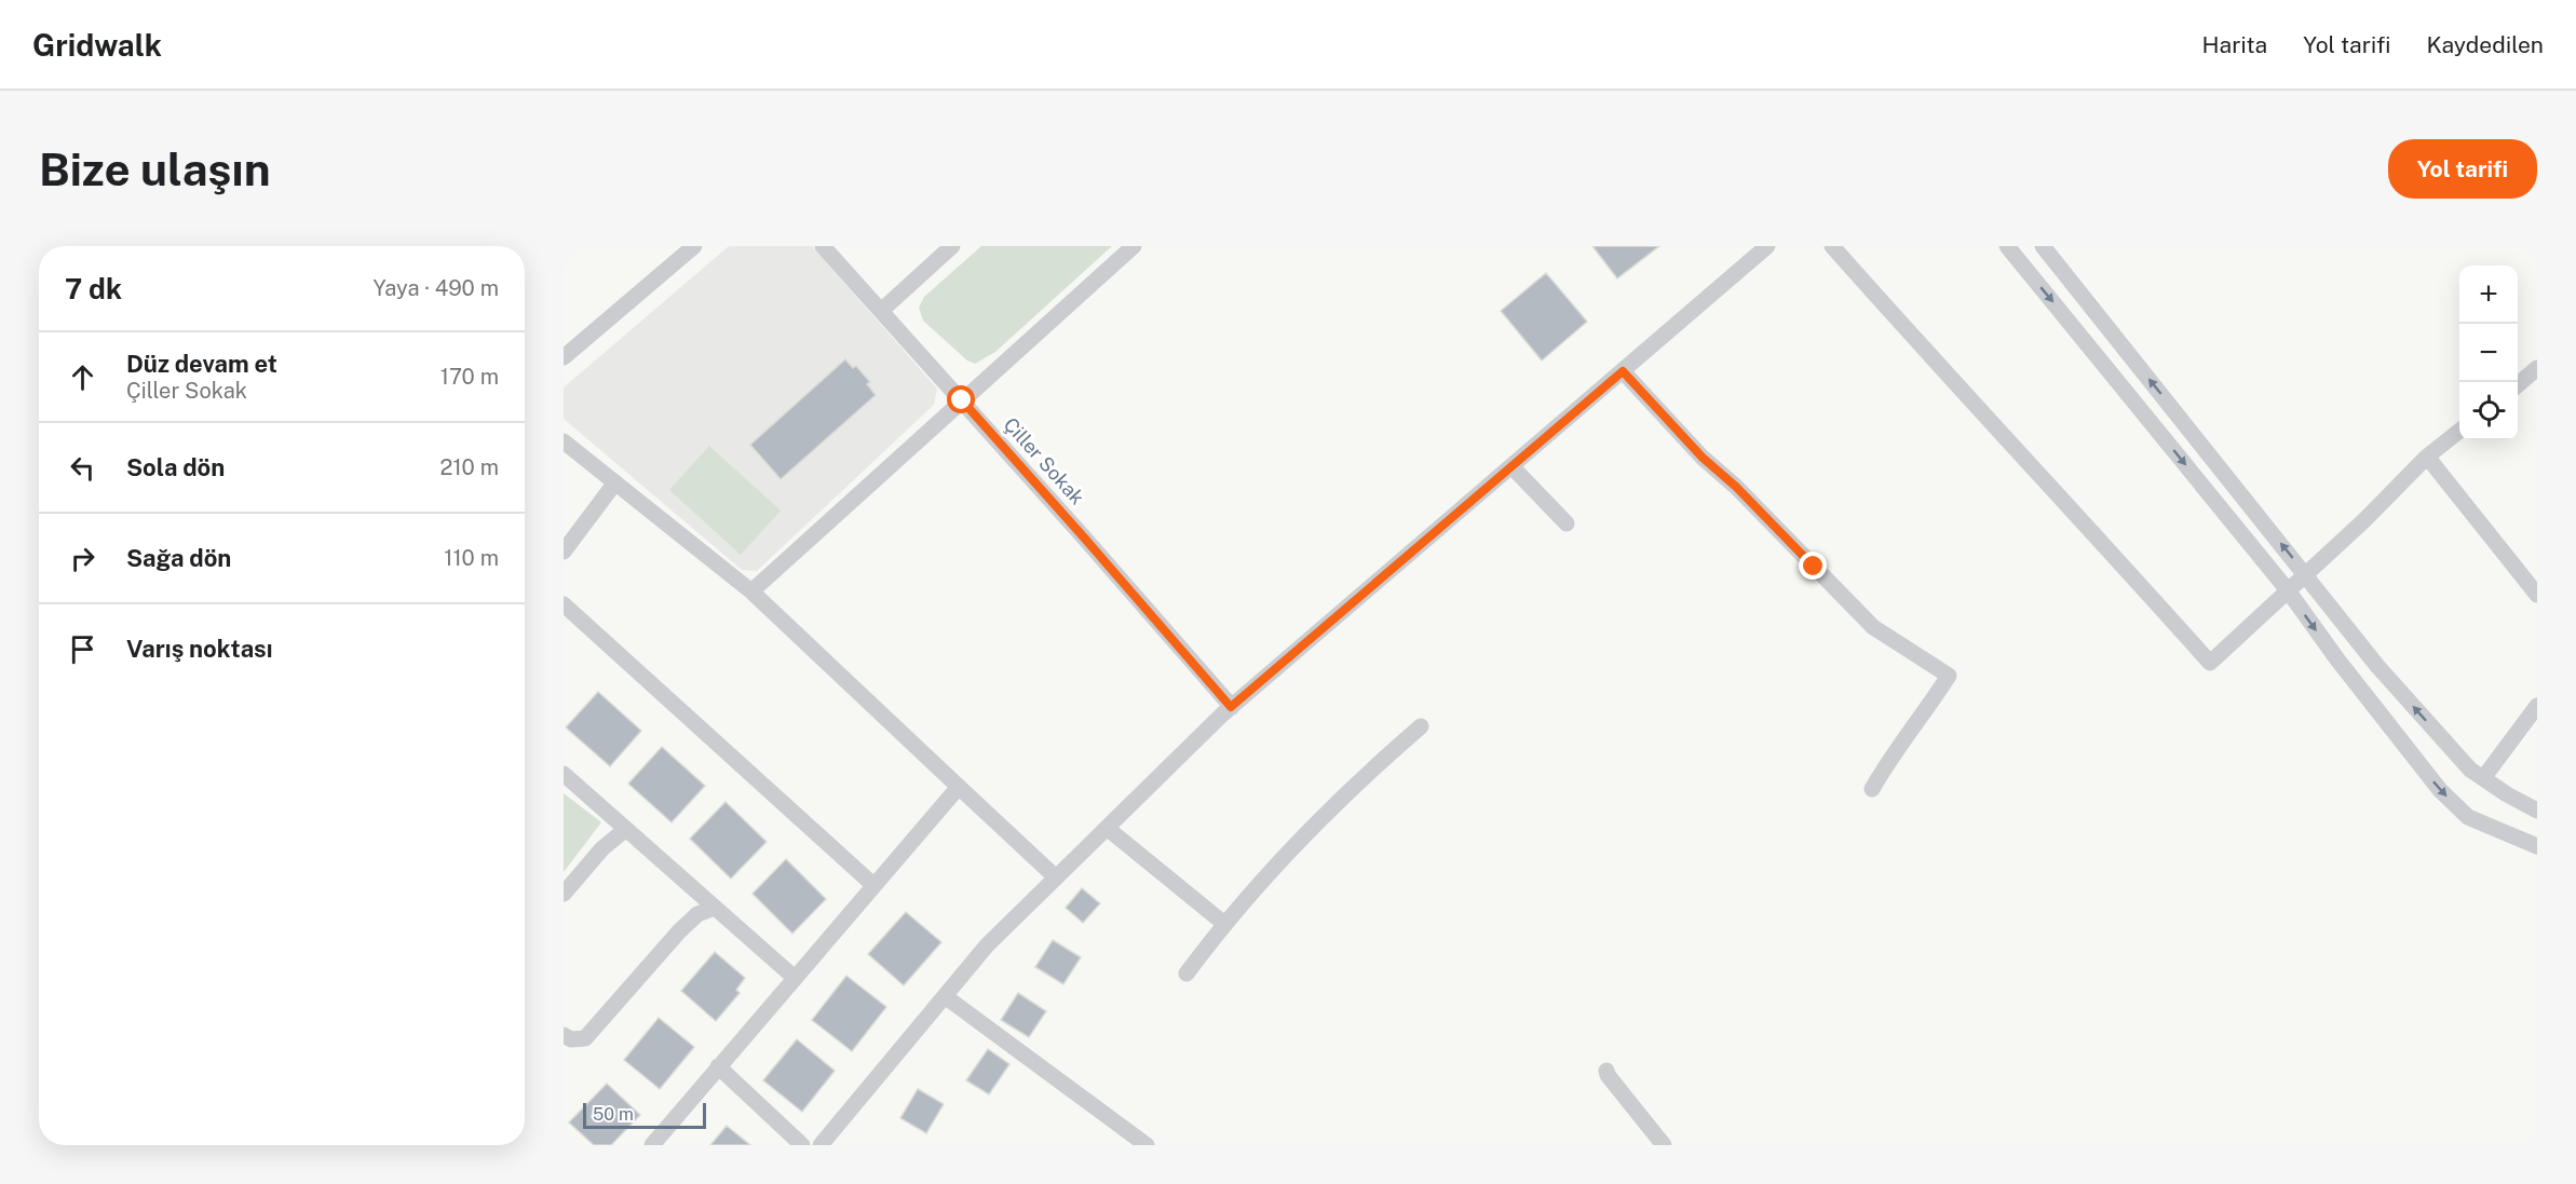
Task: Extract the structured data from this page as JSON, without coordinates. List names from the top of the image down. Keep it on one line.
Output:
{"streets":{"street":["Çiller Sokak"]},"scale_bar":"50 m","page":{"header":"Gridwalk","nav":["Harita","Yol tarifi","Kaydedilen"],"buttons":"Yol tarifi","title":"Bize ulaşın","heading":["7 dk","Yaya · 490 m"],"map_buttons":["+","−"],"list":[["Düz devam et","Çiller Sokak","170 m"],["Sola dön","210 m"],["Sağa dön","110 m"],"Varış noktası"],"scale":"50 m"}}
